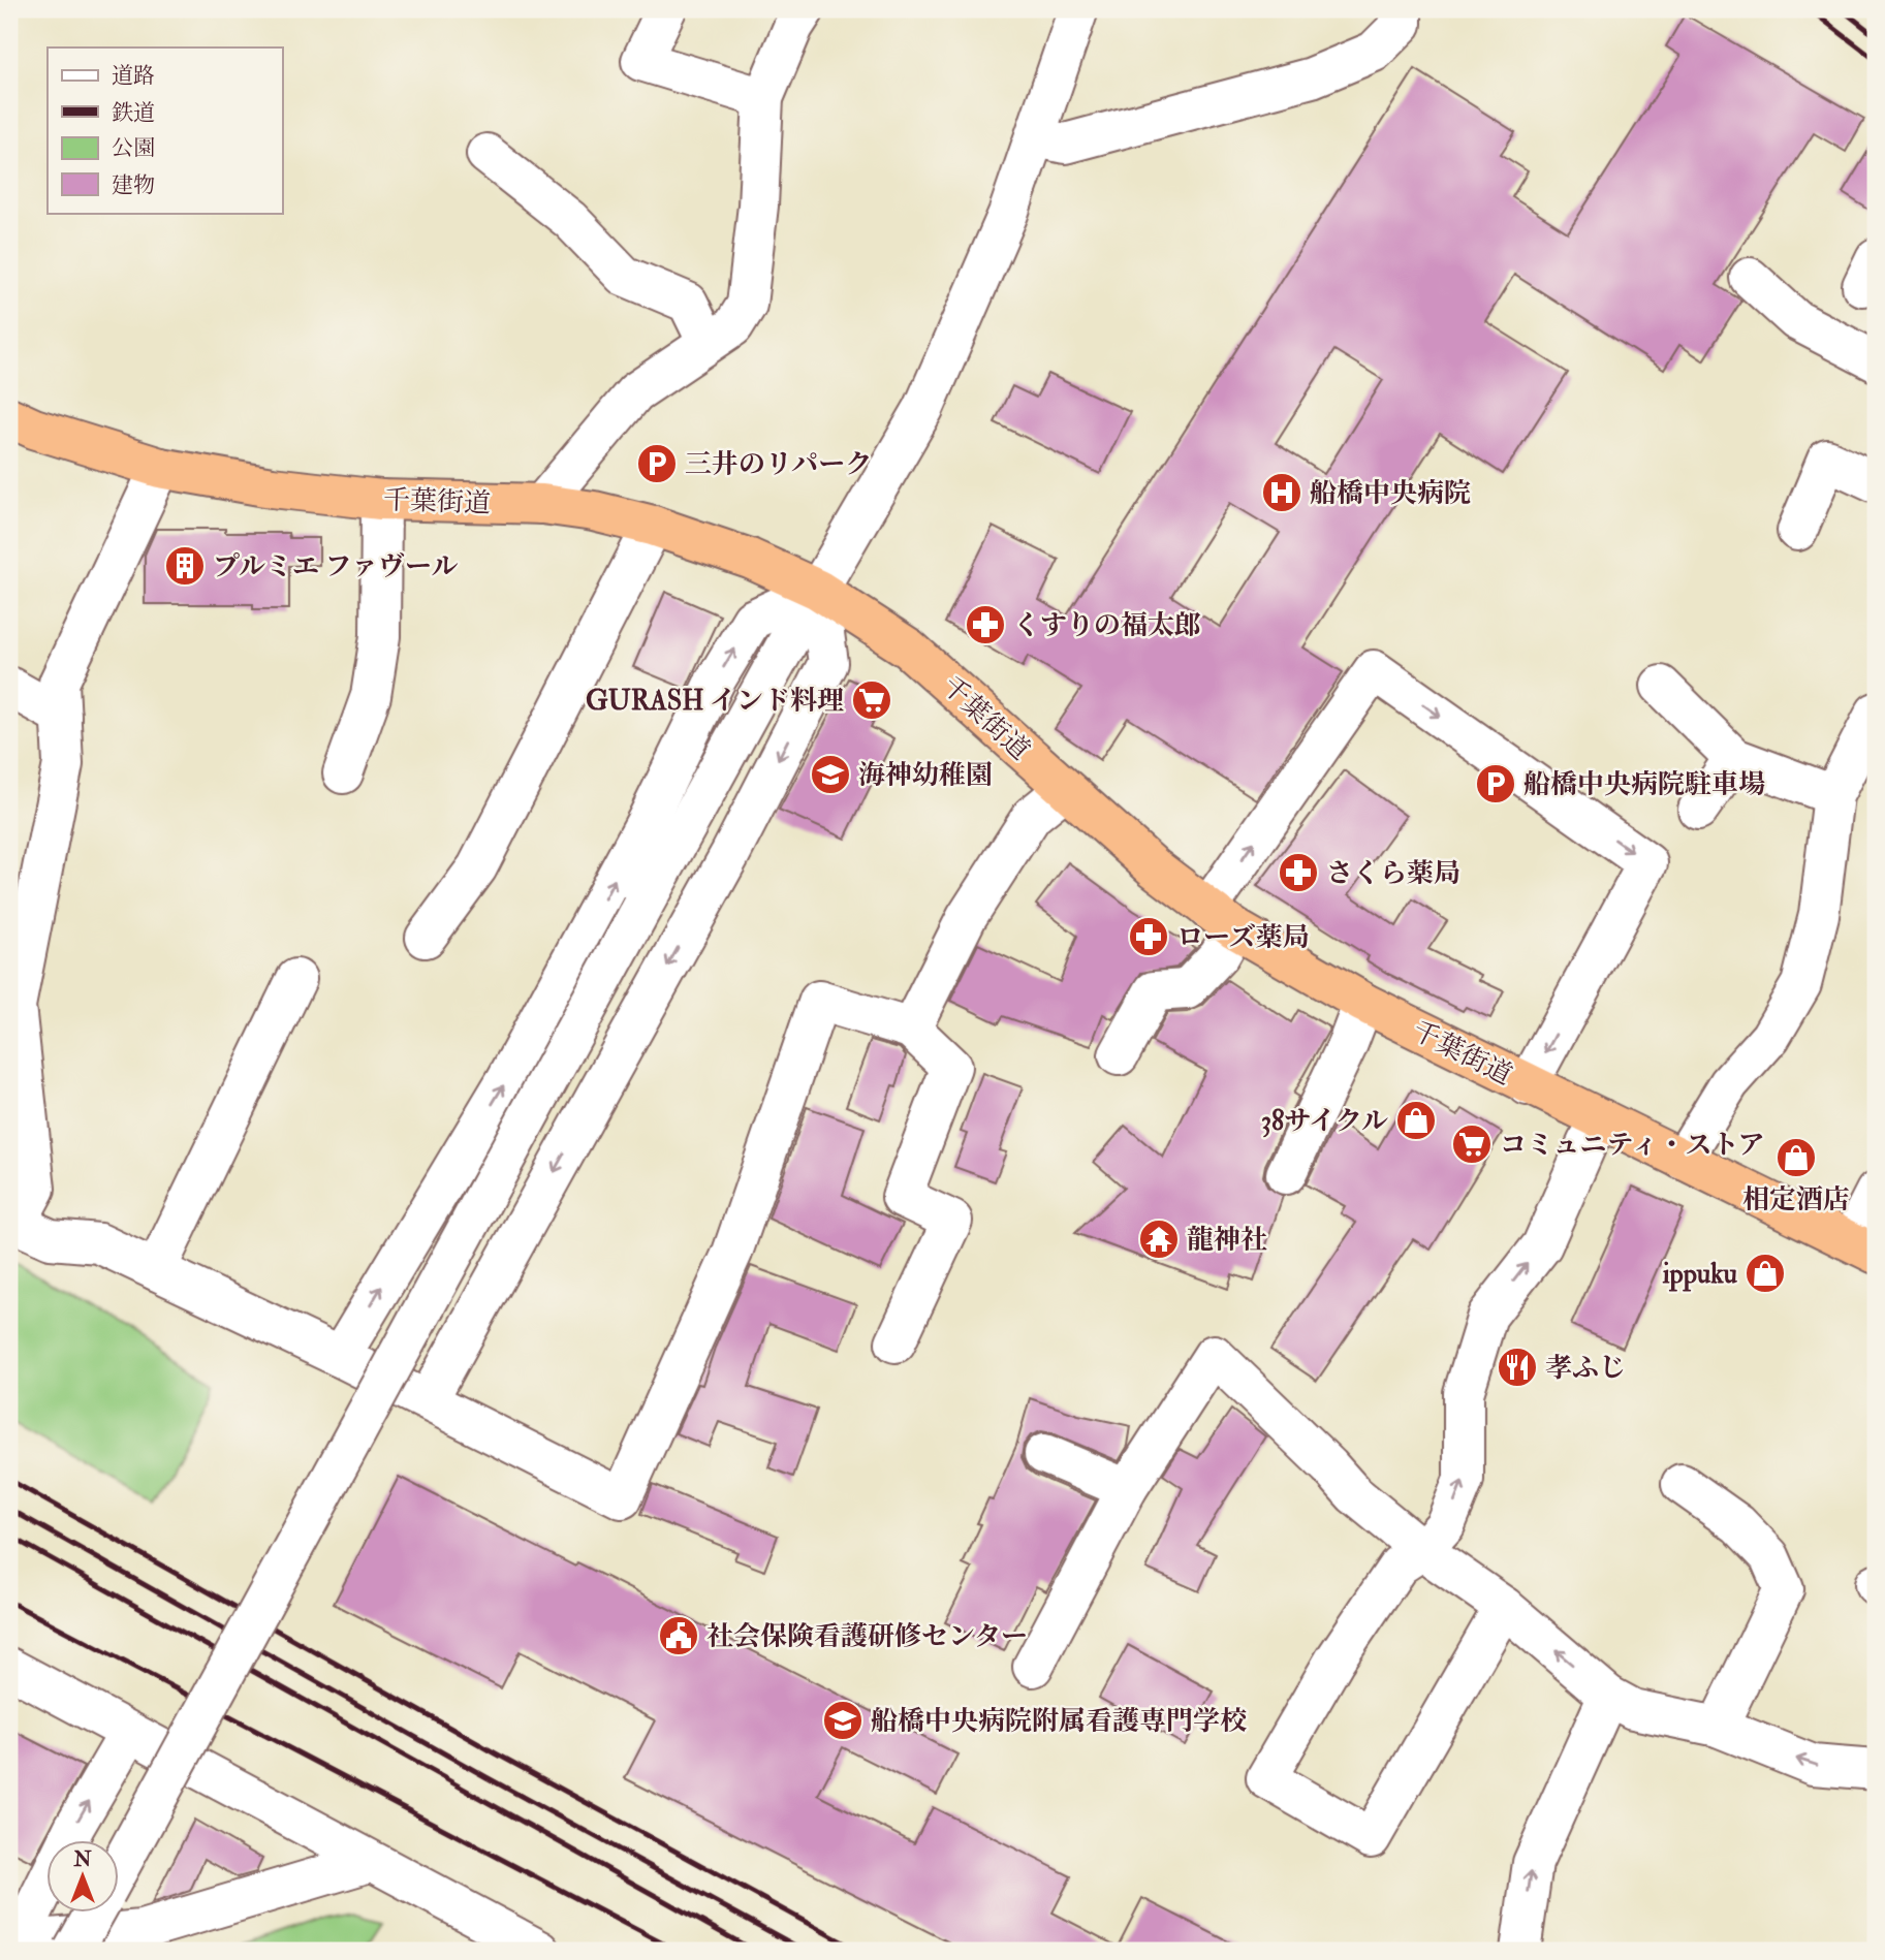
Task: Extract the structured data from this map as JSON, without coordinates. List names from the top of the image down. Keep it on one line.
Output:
{"streets":{"highway":["千葉街道"]},"places":{"parking":["三井のリパーク","船橋中央病院駐車場"],"hospital":["船橋中央病院"],"building":["プルミエ ファヴール"],"pharmacy":["くすりの福太郎","さくら薬局","ローズ薬局"],"supermarket":["GURASH インド料理","コミュニティ・ストア"],"school or university":["海神幼稚園","船橋中央病院附属看護専門学校"],"shop":["38サイクル","相定酒店","ippuku"],"temple":["龍神社"],"restaurant":["孝ふじ"],"public building":["社会保険看護研修センター"]},"legend":["道路","鉄道","公園","建物"],"north":"top"}
